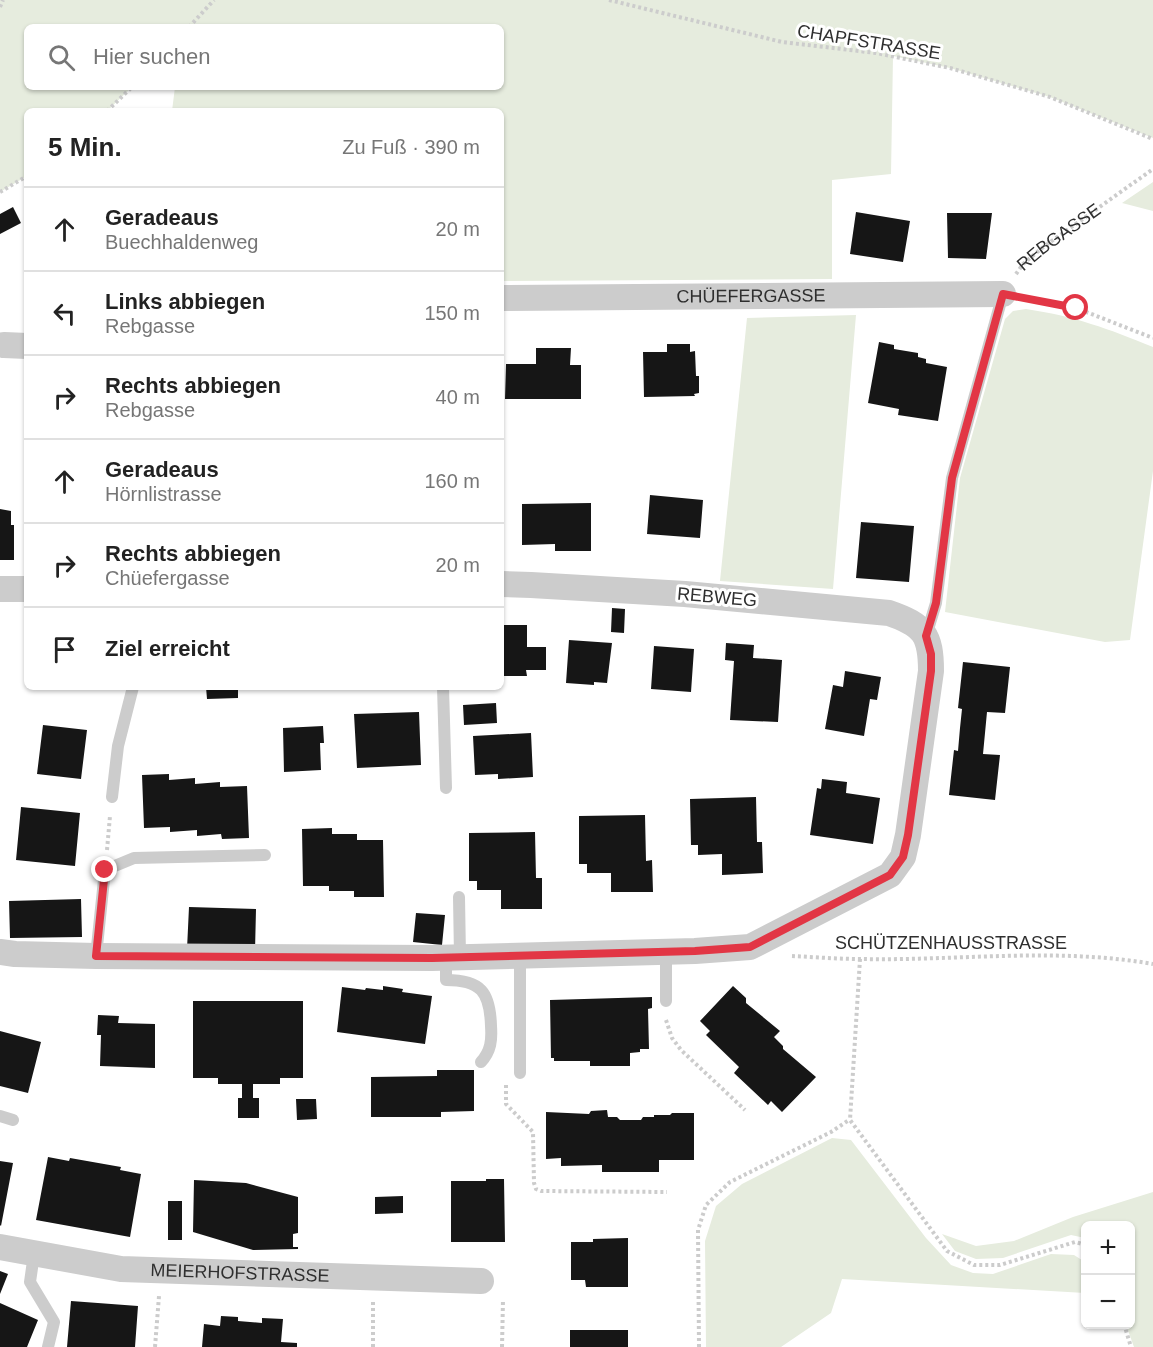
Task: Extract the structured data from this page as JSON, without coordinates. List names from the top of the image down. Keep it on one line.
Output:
{"streets":{"street":["CHÜEFERGASSE","REBWEG","MEIERHOFSTRASSE"],"path":["CHAPFSTRASSE","REBGASSE","SCHÜTZENHAUSSTRASSE"]},"crossings":[["REBGASSE","CHÜEFERGASSE"]],"page":{"search":"Hier suchen","heading":["5 Min.","Zu Fuß · 390 m"],"list":[["Geradeaus","Buechhaldenweg","20 m"],["Links abbiegen","Rebgasse","150 m"],["Rechts abbiegen","Rebgasse","40 m"],["Geradeaus","Hörnlistrasse","160 m"],["Rechts abbiegen","Chüefergasse","20 m"],"Ziel erreicht"],"map_buttons":["+","−"]}}
